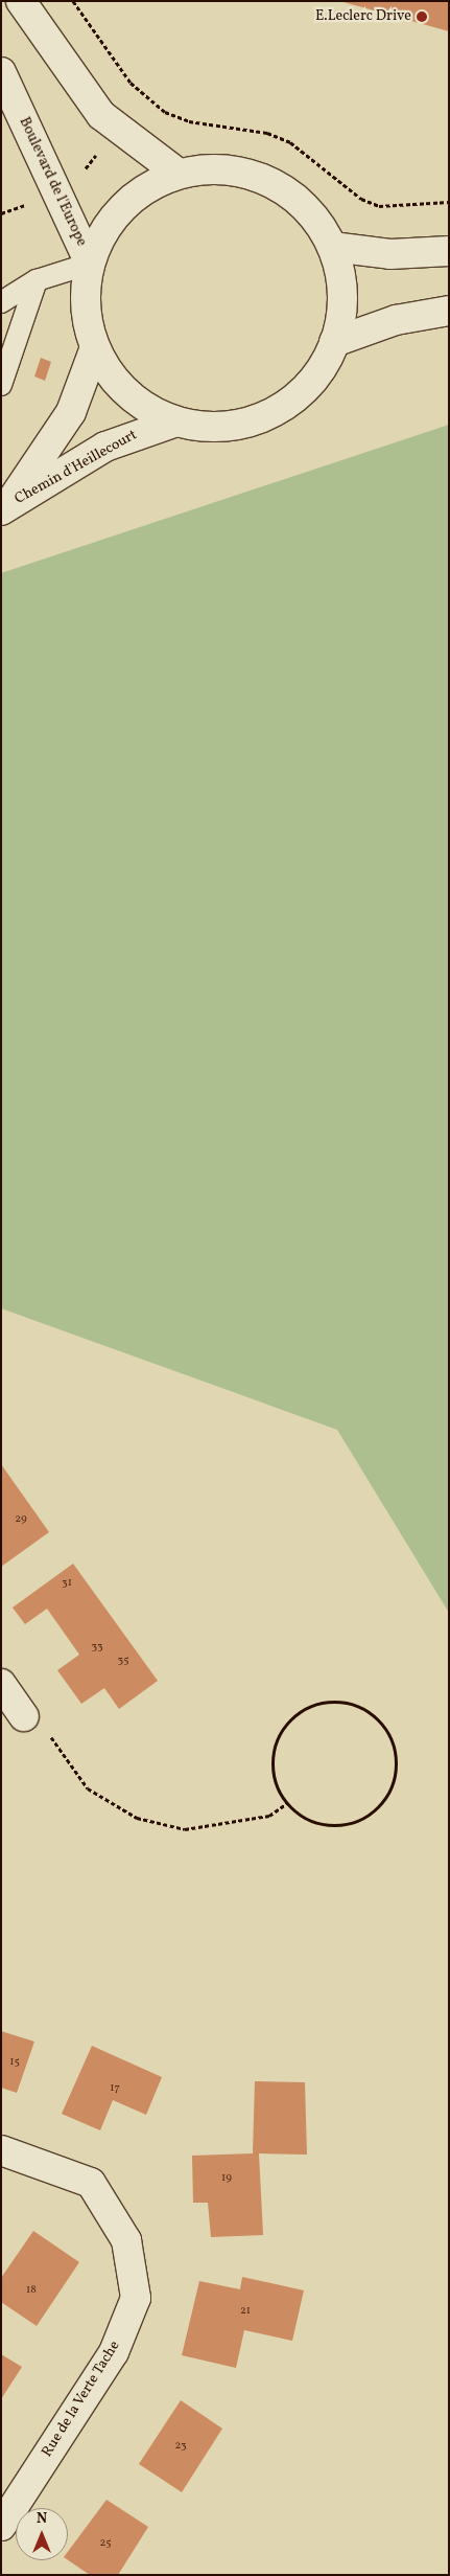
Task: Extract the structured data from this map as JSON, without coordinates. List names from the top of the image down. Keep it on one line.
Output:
{"streets":{"main road":["Boulevard de l'Europe","Chemin d'Heillecourt","Rue de la Verte Tache"]},"places":["E.Leclerc Drive"],"house_numbers":["29","31","33","35","15","17","19","18","21","23","25"],"north":"top"}
